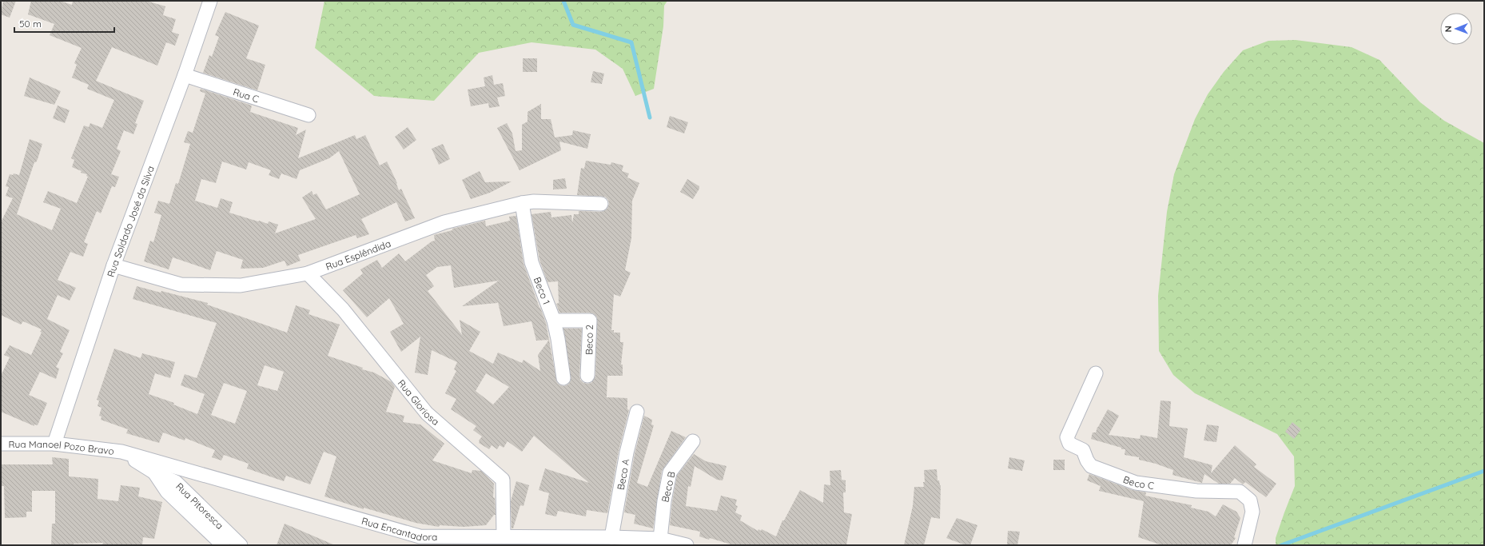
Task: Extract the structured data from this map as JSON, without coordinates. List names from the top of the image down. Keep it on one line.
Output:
{"streets":{"street":["Rua C","Rua Soldado José da Silva","Rua Esplêndida","Beco 1","Beco 2","Rua Gloriosa","Rua Manoel Pozo Bravo","Beco A","Beco C","Beco B","Rua Pitoresca","Rua Encantadora"]},"crossings":[["Rua C","Rua Soldado José da Silva"],["Rua Soldado José da Silva","Rua Esplêndida"],["Rua Soldado José da Silva","Rua Manoel Pozo Bravo"],["Rua Esplêndida","Beco 1"],["Rua Esplêndida","Rua Gloriosa"],["Beco 1","Beco 2"],["Rua Gloriosa","Rua Encantadora"],["Rua Manoel Pozo Bravo","Rua Pitoresca"],["Rua Manoel Pozo Bravo","Rua Encantadora"],["Beco A","Rua Encantadora"],["Beco B","Rua Encantadora"],["Rua Pitoresca","Rua Encantadora"]],"scale_bar":"50 m","north":"left"}
